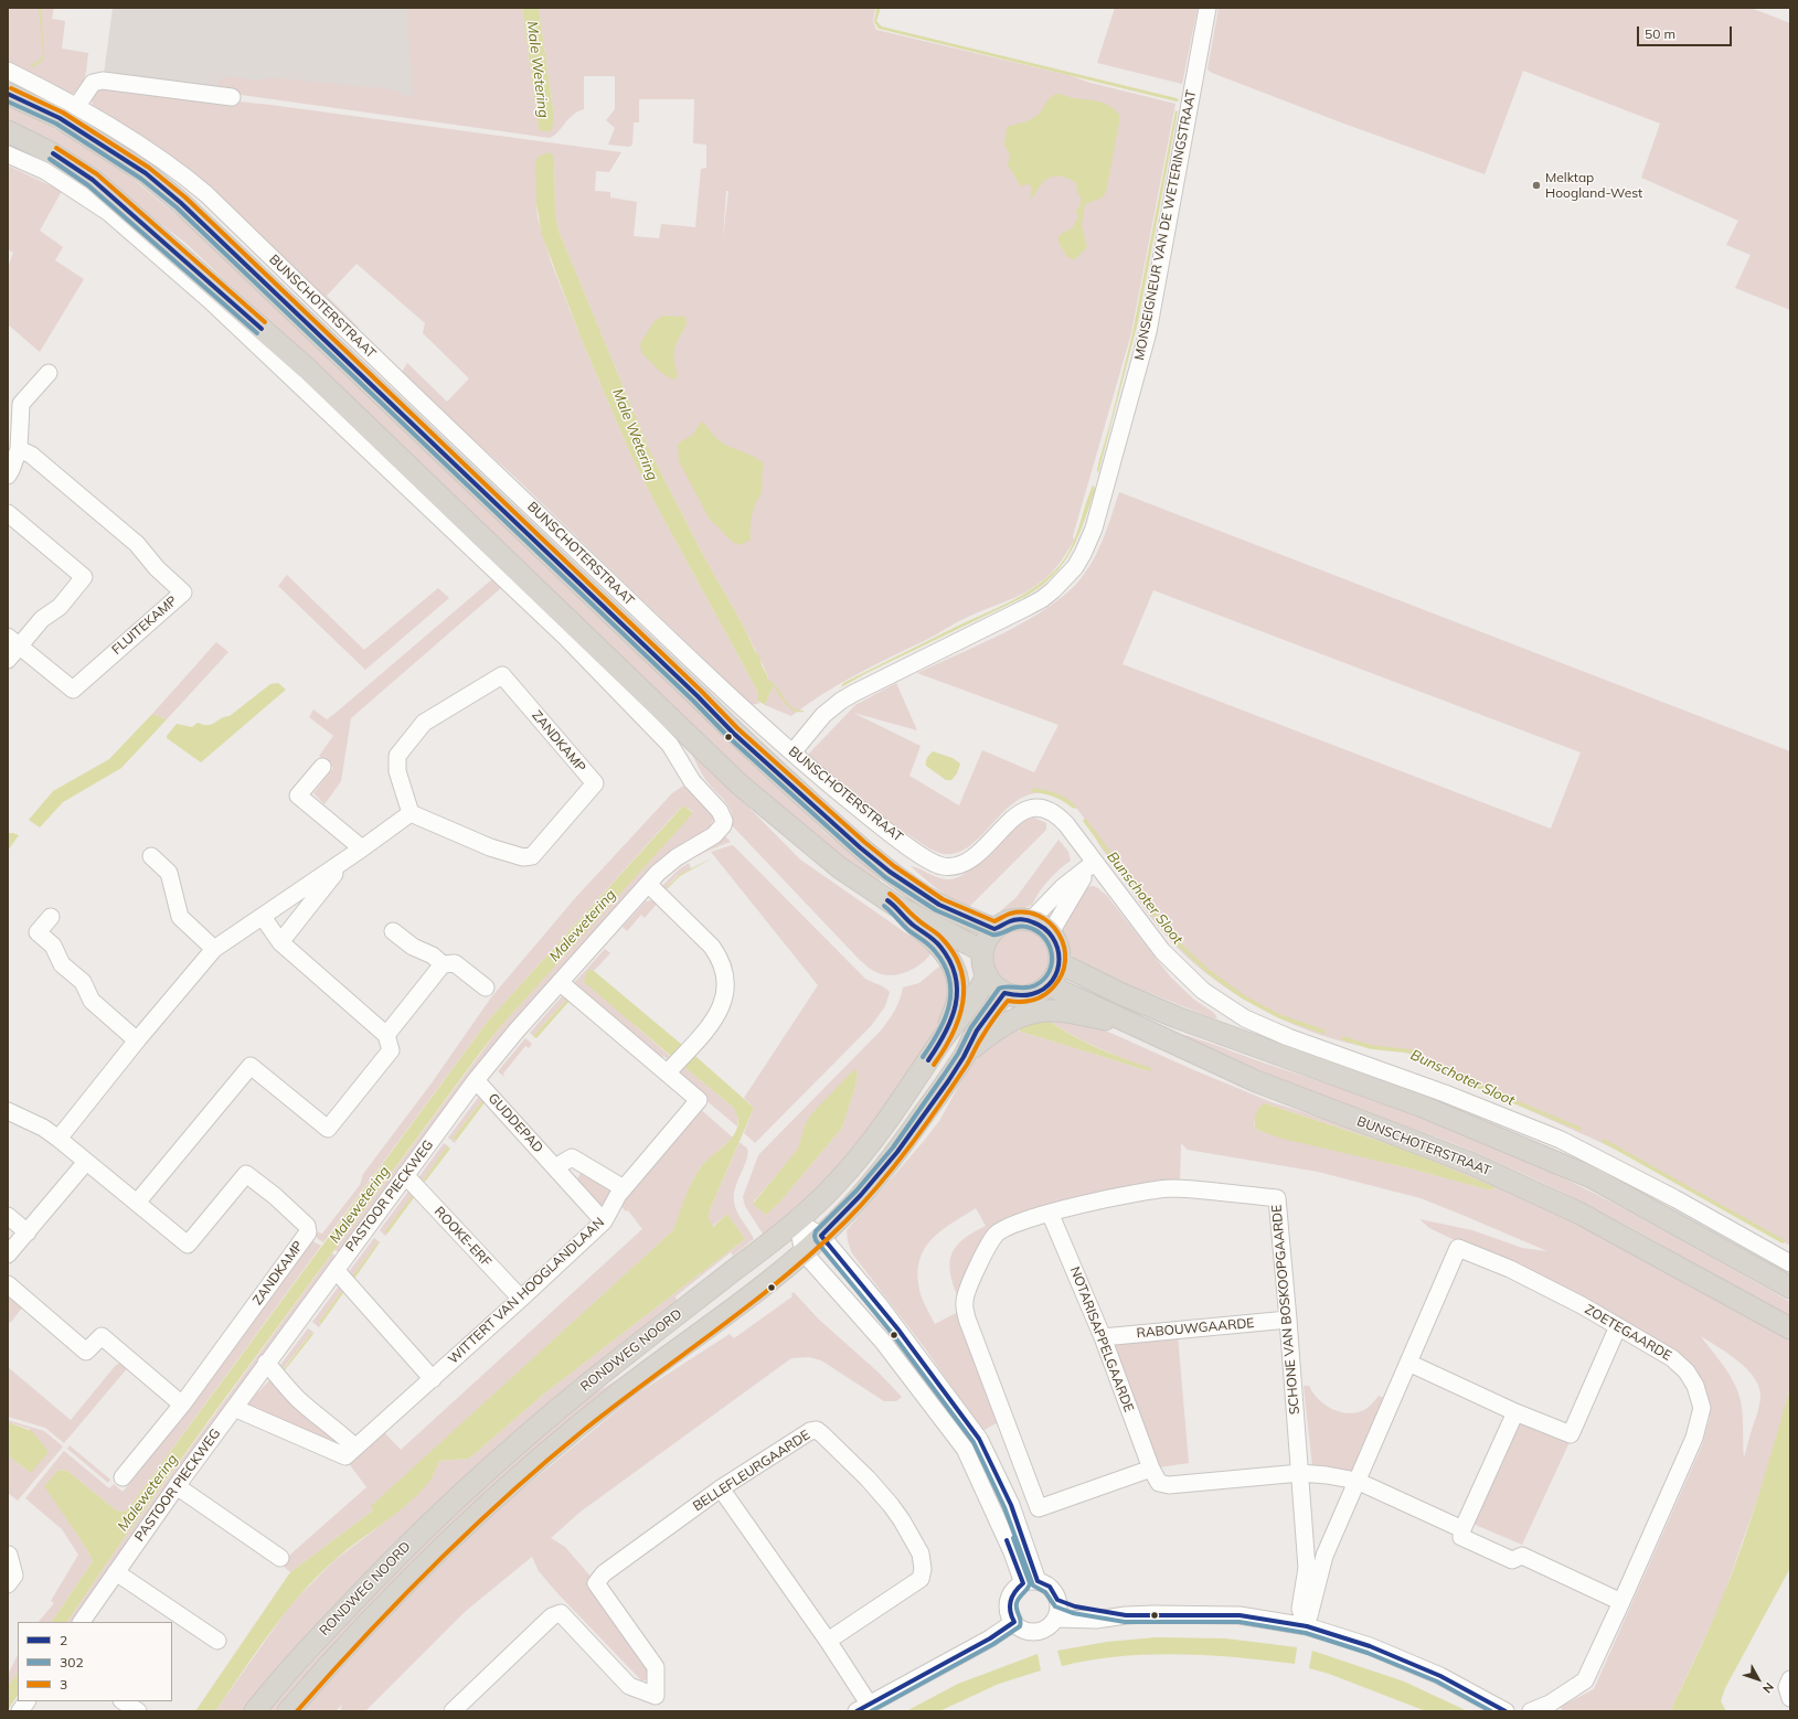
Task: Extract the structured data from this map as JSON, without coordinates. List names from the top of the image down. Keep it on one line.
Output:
{"streets":{"main road":["BUNSCHOTERSTRAAT","RONDWEG NOORD"],"street":["MONSEIGNEUR VAN DE WETERINGSTRAAT","FLUITEKAMP","ZANDKAMP","GUDDEPAD","PASTOOR PIECKWEG","ROOKE-ERF","WITTERT VAN HOOGLANDLAAN","SCHONE VAN BOSKOOPGAARDE","RABOUWGAARDE","ZOETEGAARDE","NOTARISAPPELGAARDE","BELLEFLEURGAARDE"]},"crossings":[["MONSEIGNEUR VAN DE WETERINGSTRAAT","BUNSCHOTERSTRAAT"],["BUNSCHOTERSTRAAT","RONDWEG NOORD"],["GUDDEPAD","PASTOOR PIECKWEG"],["GUDDEPAD","WITTERT VAN HOOGLANDLAAN"],["PASTOOR PIECKWEG","ROOKE-ERF"],["PASTOOR PIECKWEG","WITTERT VAN HOOGLANDLAAN"],["ROOKE-ERF","WITTERT VAN HOOGLANDLAAN"],["SCHONE VAN BOSKOOPGAARDE","RABOUWGAARDE"],["SCHONE VAN BOSKOOPGAARDE","ZOETEGAARDE"],["SCHONE VAN BOSKOOPGAARDE","NOTARISAPPELGAARDE"],["RABOUWGAARDE","NOTARISAPPELGAARDE"],["ZOETEGAARDE","NOTARISAPPELGAARDE"]],"water":["Male Wetering","Bunschoter Sloot","Malewetering"],"places":["Melktap Hoogland-West"],"lines":["transit line 3","transit line 2","transit line 302"],"legend":["2","302","3"],"scale_bar":"50 m","north":"bottom right"}
